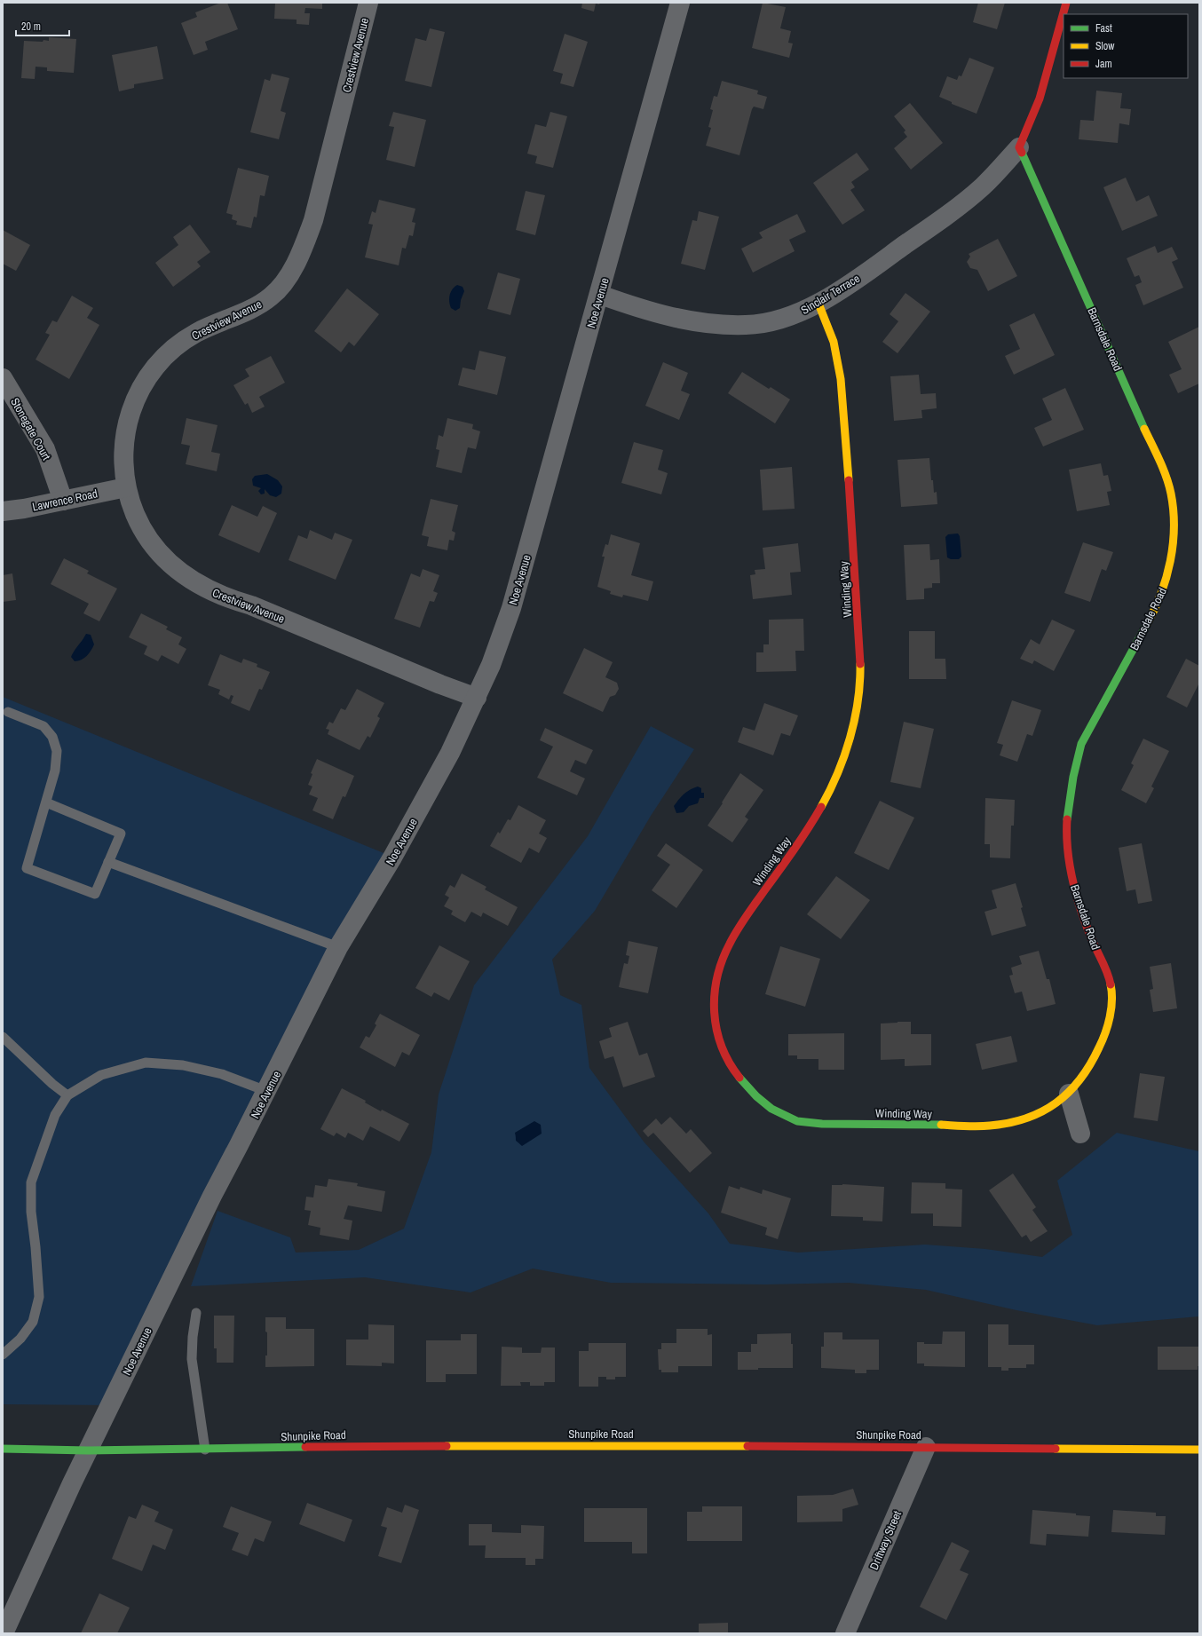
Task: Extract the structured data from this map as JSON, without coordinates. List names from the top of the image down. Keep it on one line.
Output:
{"streets":{"street":["Crestview Avenue","Sinclair Terrace","Noe Avenue","Barnsdale Road","Stonegate Court","Lawrence Road","Winding Way","Shunpike Road","Driftway Street"]},"crossings":[["Crestview Avenue","Noe Avenue"],["Crestview Avenue","Lawrence Road"],["Sinclair Terrace","Noe Avenue"],["Sinclair Terrace","Barnsdale Road"],["Sinclair Terrace","Winding Way"],["Noe Avenue","Shunpike Road"],["Barnsdale Road","Winding Way"],["Stonegate Court","Lawrence Road"],["Shunpike Road","Driftway Street"]],"legend":["Fast","Slow","Jam"],"scale_bar":"20 m"}
